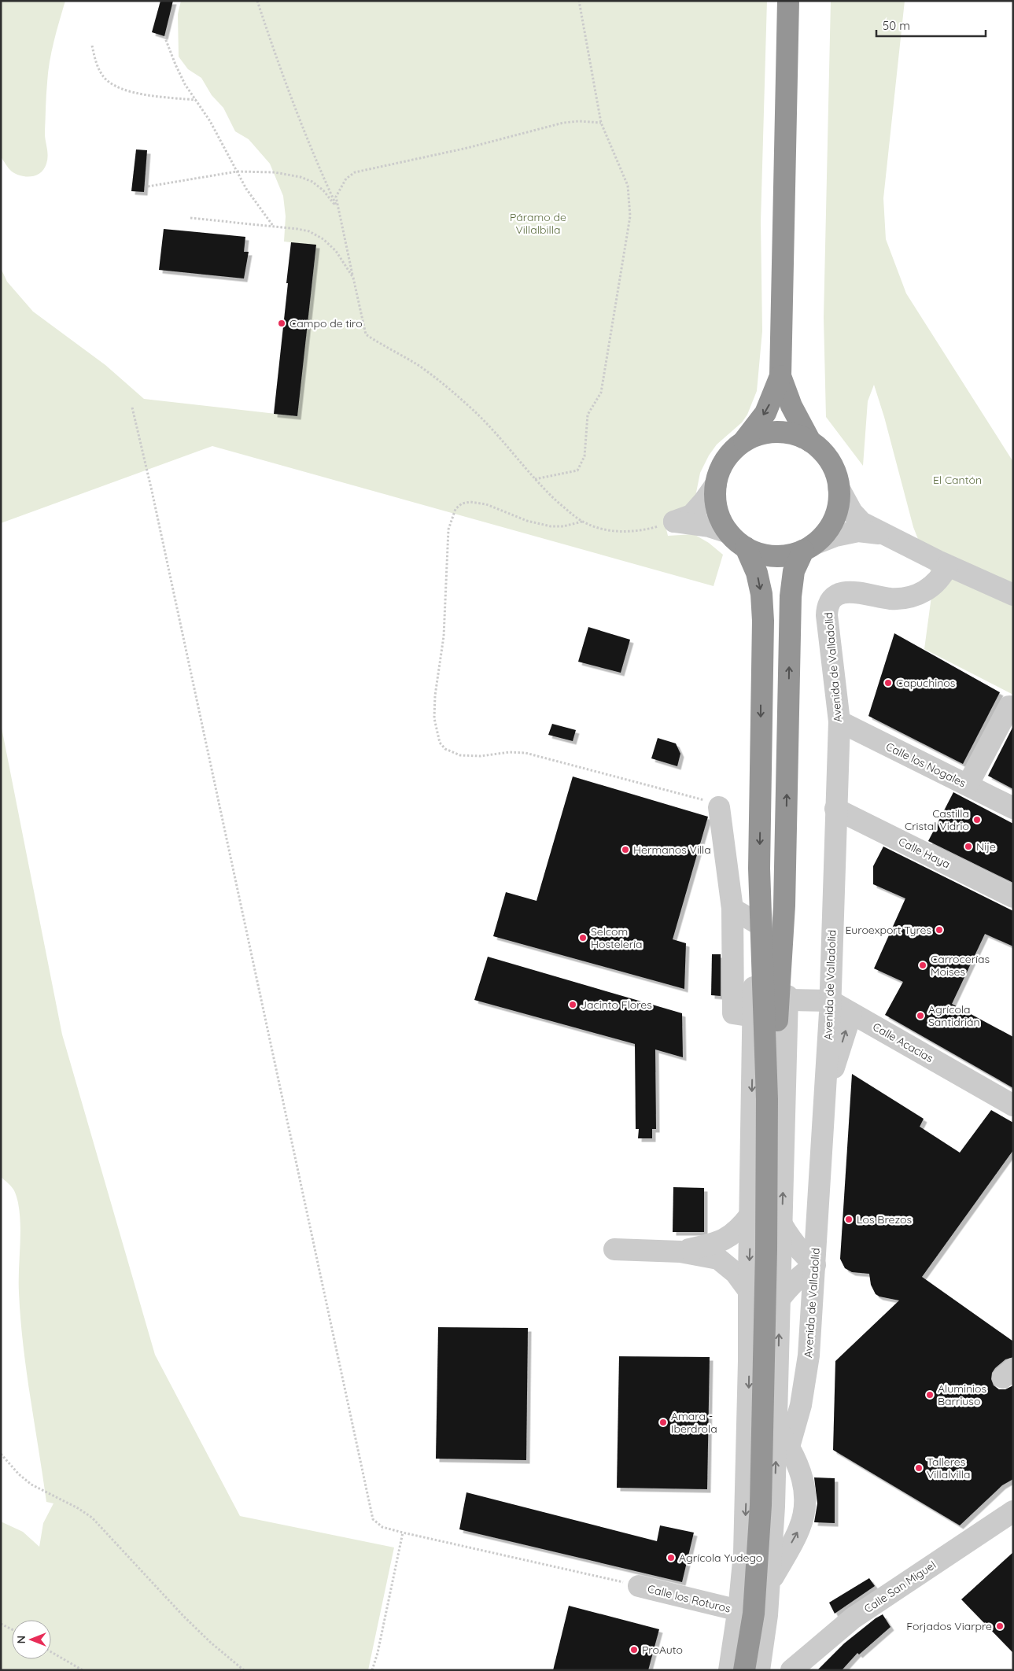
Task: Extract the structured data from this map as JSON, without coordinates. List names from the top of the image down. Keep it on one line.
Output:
{"streets":{"street":["Avenida de Valladolid","Calle los Nogales","Calle Haya","Calle Acacias","Calle San Miguel","Calle los Roturos"]},"crossings":[["Avenida de Valladolid","Calle los Nogales"],["Avenida de Valladolid","Calle Haya"],["Avenida de Valladolid","Calle Acacias"]],"parks":["Páramo de Villalbilla","El Cantón"],"places":["Campo de tiro","Capuchinos","Castilla Cristal Vidrio","Nije","Hermanos Villa","Euroexport Tyres","Selcom Hostelería","Carrocerías Moises","Jacinto Flores","Agrícola Santidrián","Los Brezos","Aluminios Barriuso","Amara - Iberdrola","Talleres Villalvilla","Agrícola Yudego","Forjados Viarpre","ProAuto"],"scale_bar":"50 m","north":"left"}
